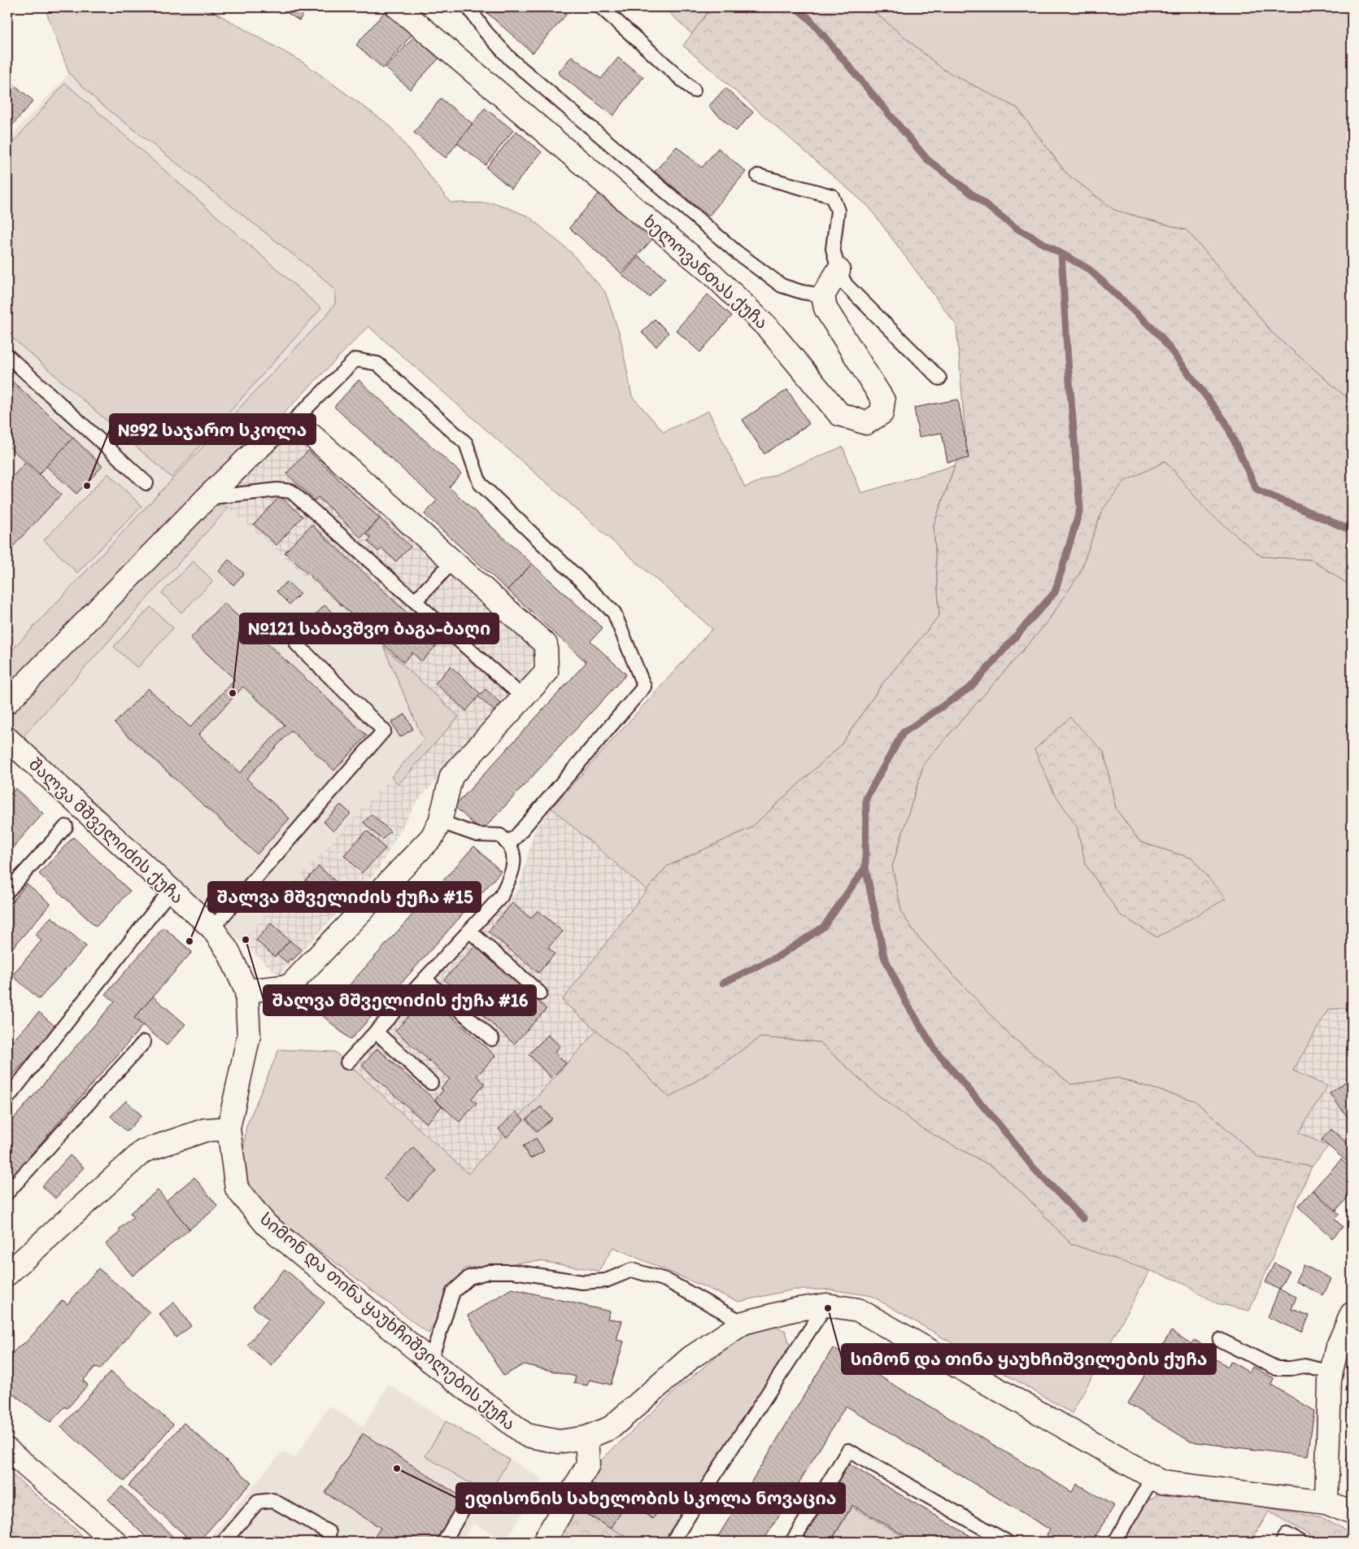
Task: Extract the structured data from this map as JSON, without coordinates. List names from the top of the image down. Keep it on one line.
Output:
{"streets":{"street":["ხელოვანთას ქუჩა","შალვა მშველიძის ქუჩა","სიმონ და თინა ყაუხჩიშვილების ქუჩა"]},"crossings":[["შალვა მშველიძის ქუჩა","სიმონ და თინა ყაუხჩიშვილების ქუჩა"]],"places":["№92 საჯარო სკოლა","№121 საბავშვო ბაგა-ბაღი","შალვა მშველიძის ქუჩა #16","შალვა მშველიძის ქუჩა #15","სიმონ და თინა ყაუხჩიშვილების ქუჩა","ედისონის სახელობის სკოლა ნოვაცია"]}
